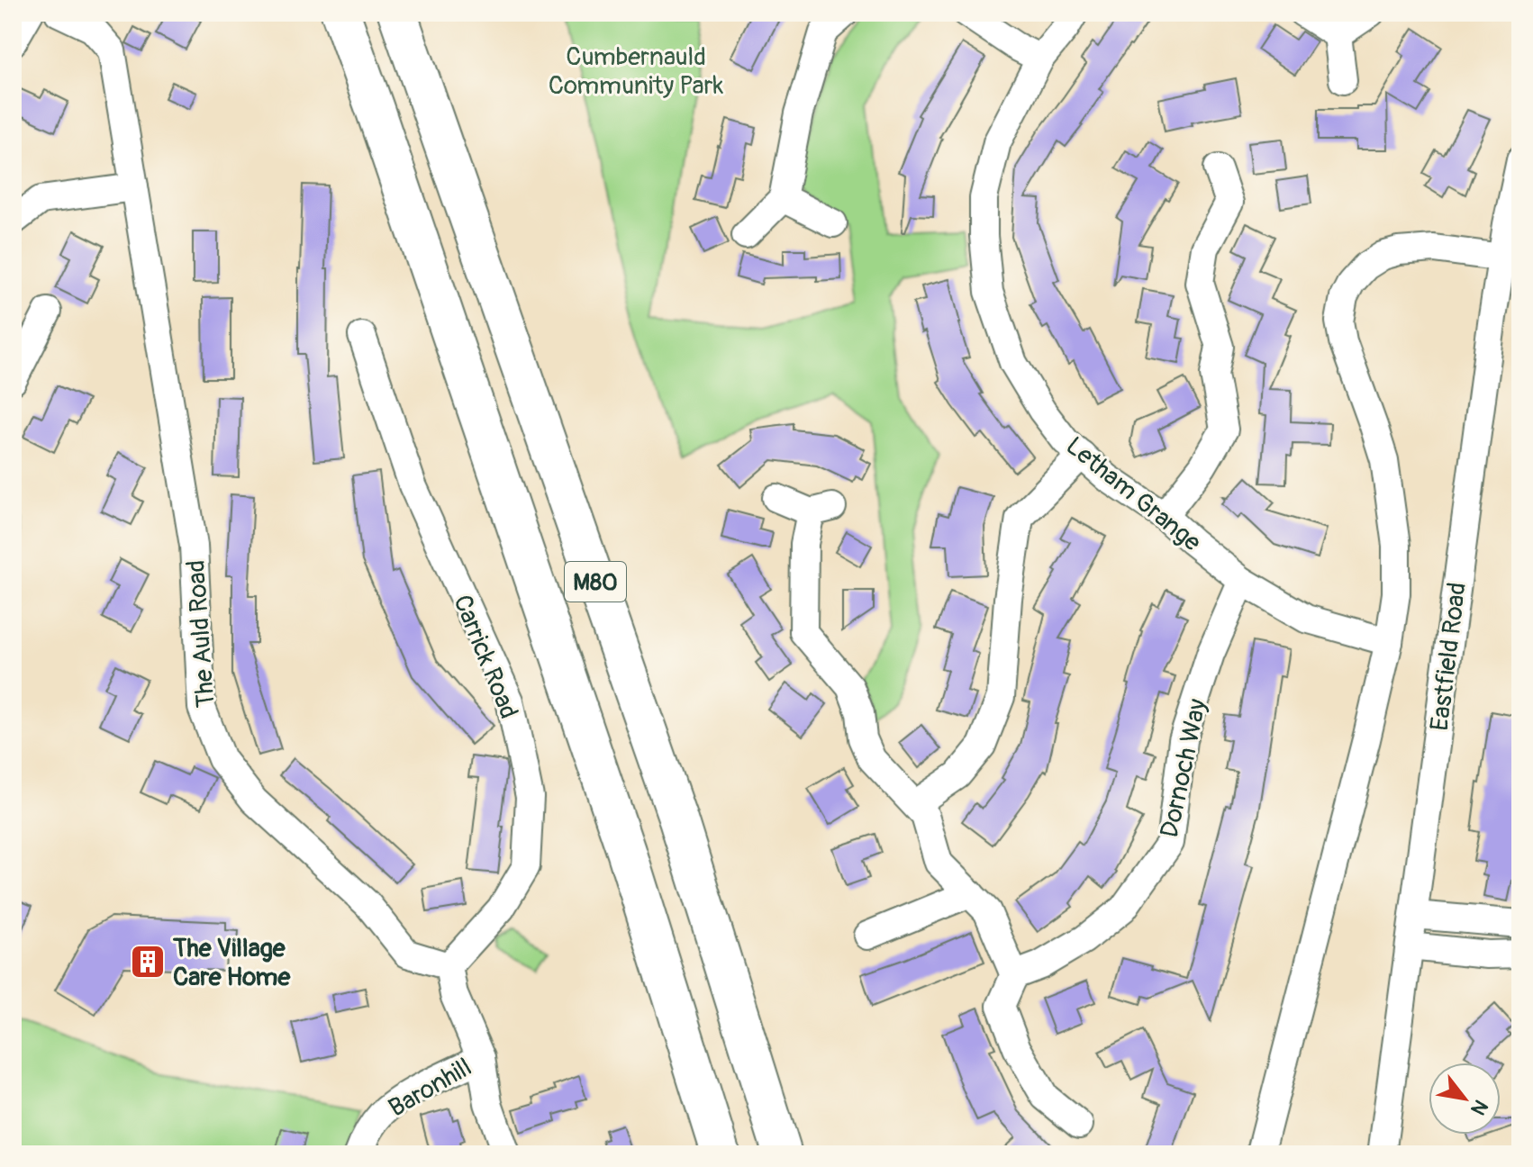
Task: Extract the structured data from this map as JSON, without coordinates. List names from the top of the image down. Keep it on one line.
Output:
{"streets":{"highway":["M80"],"street":["Letham Grange","The Auld Road","Carrick Road","Eastfield Road","Dornoch Way","Baronhill"]},"crossings":[["Letham Grange","Dornoch Way"],["The Auld Road","Carrick Road"]],"parks":["Cumbernauld Community Park"],"places":{"building":["The Village Care Home"]},"north":"bottom right"}
